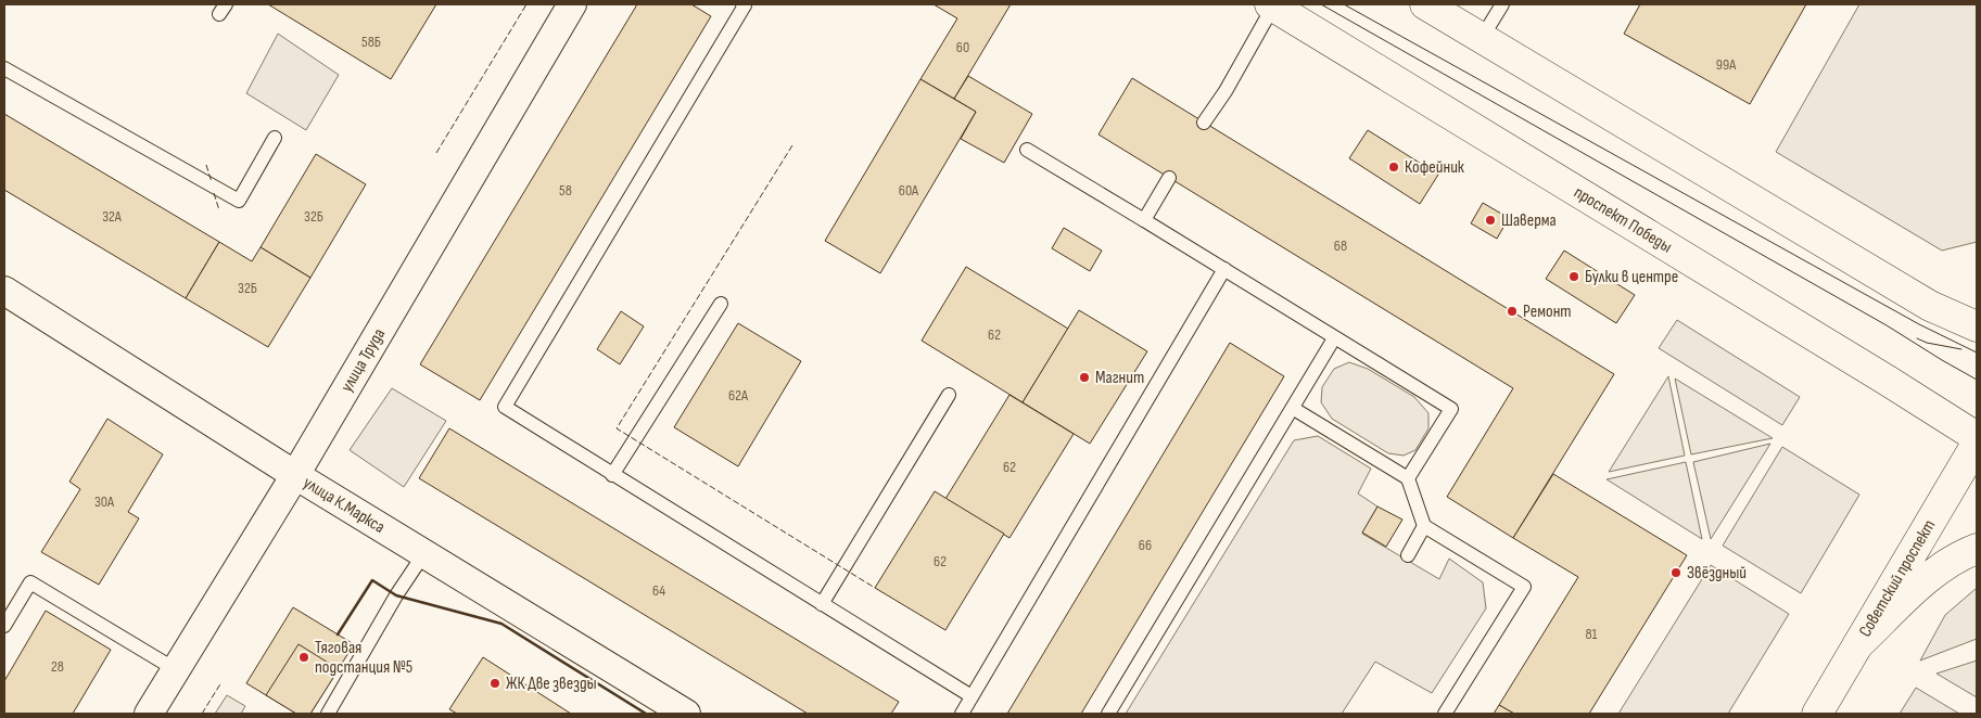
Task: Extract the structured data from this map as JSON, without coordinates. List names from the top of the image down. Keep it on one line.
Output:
{"streets":{"main road":["проспект Победы","Советский проспект"],"street":["улица Труда","улица К.Маркса"]},"crossings":[["улица Труда","улица К.Маркса"]],"places":["Кофейник","Шаверма","Булки в центре","Ремонт","Магнит","Звёздный","Тяговая подстанция №5","ЖК Две звезды"],"house_numbers":["58Б","60","99А","58","60А","32А","32Б","68","32Б","62","62А","62","30А","66","62","64","81","28"]}
